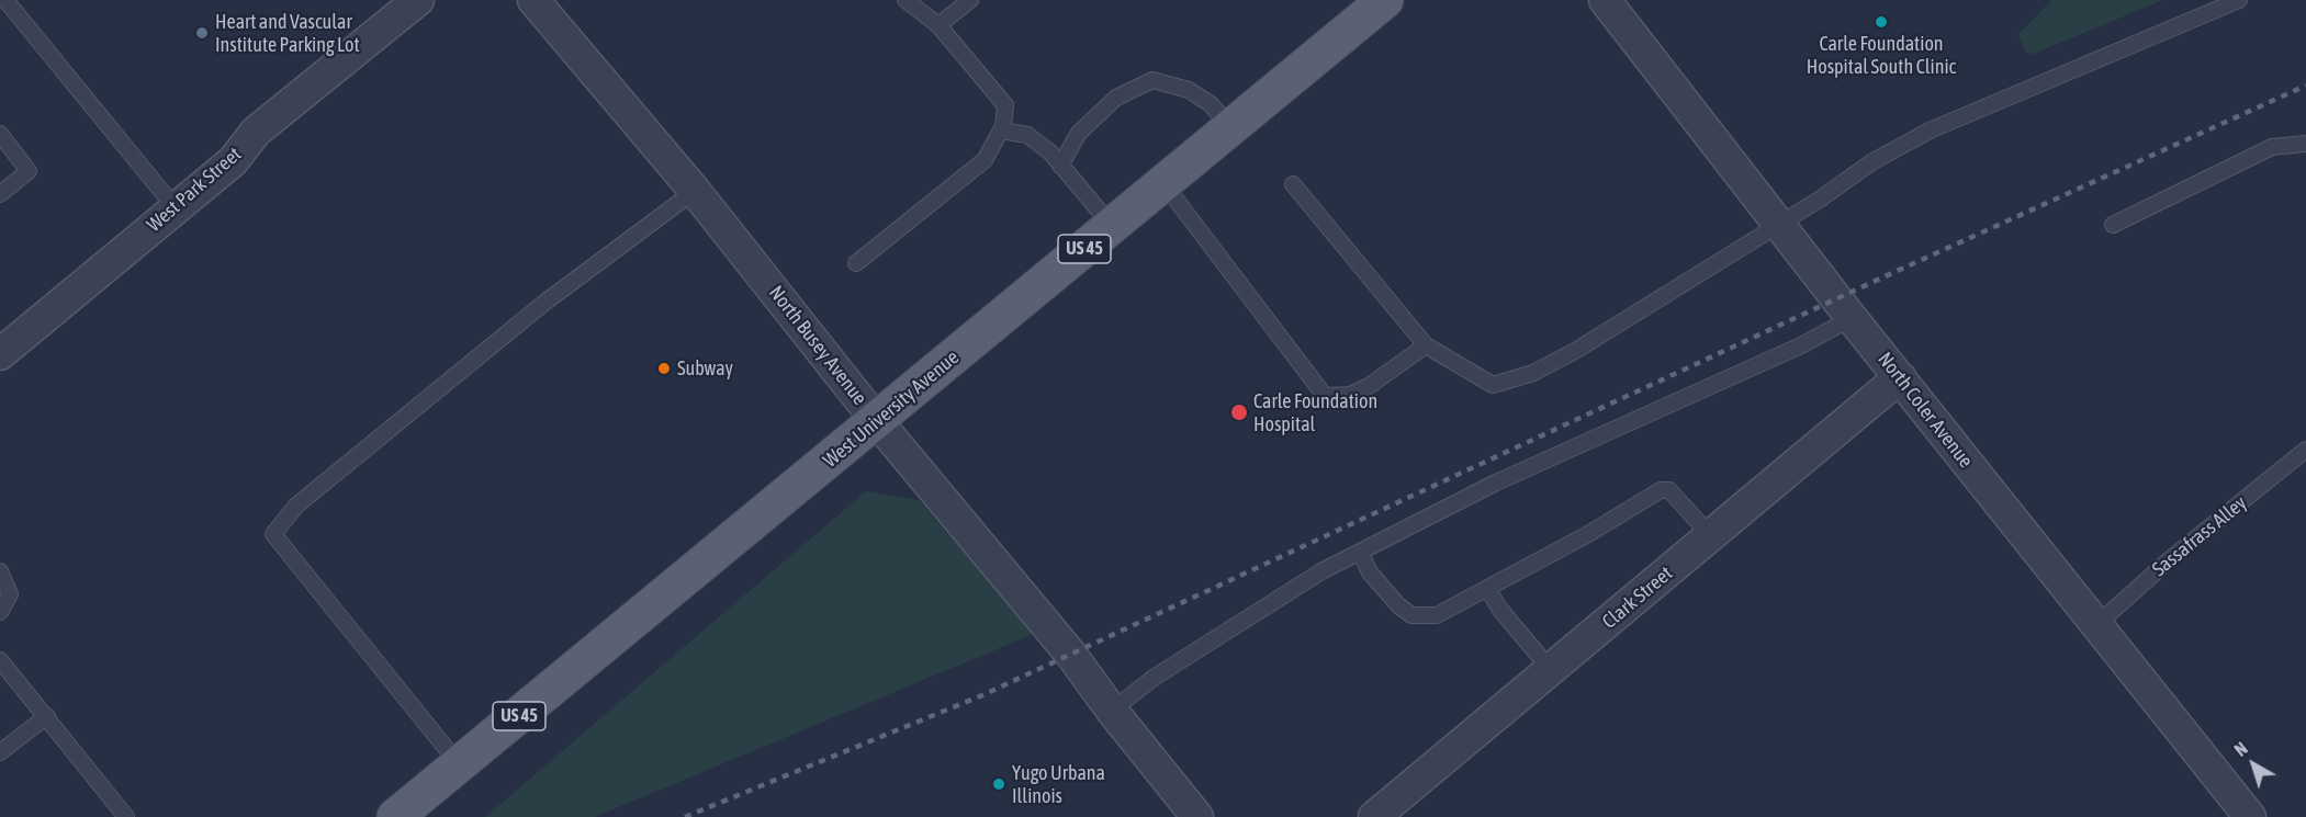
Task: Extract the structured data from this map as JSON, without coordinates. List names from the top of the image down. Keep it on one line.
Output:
{"streets":{"main road":["US 45","West University Avenue"],"street":["West Park Street","North Busey Avenue","North Coler Avenue","Clark Street"],"lane":["Sassafrass Alley"]},"crossings":[["North Busey Avenue","West University Avenue"],["North Coler Avenue","Sassafrass Alley"],["North Coler Avenue","Clark Street"]],"places":["Carle Foundation Hospital South Clinic","Heart and Vascular Institute Parking Lot","Subway","Carle Foundation Hospital","Yugo Urbana Illinois"],"north":"top left"}
